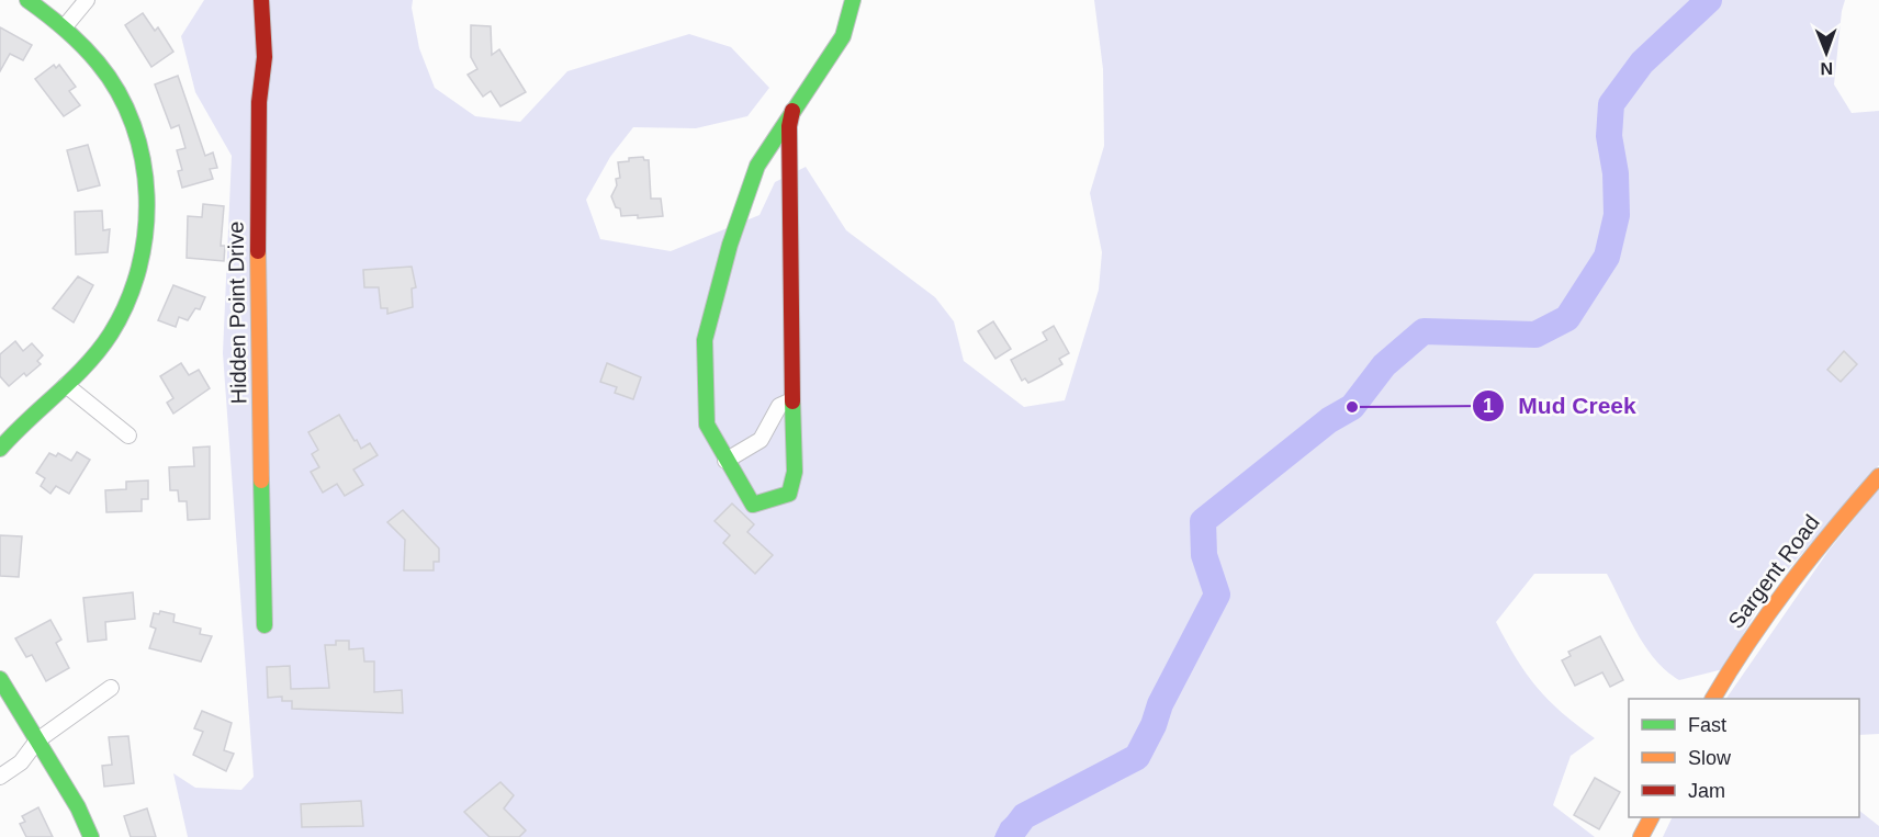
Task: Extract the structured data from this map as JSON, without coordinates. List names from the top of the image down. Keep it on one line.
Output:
{"streets":{"street":["Hidden Point Drive","Sargent Road"]},"places":["Mud Creek"],"legend":["Fast","Slow","Jam"],"north":"bottom"}
